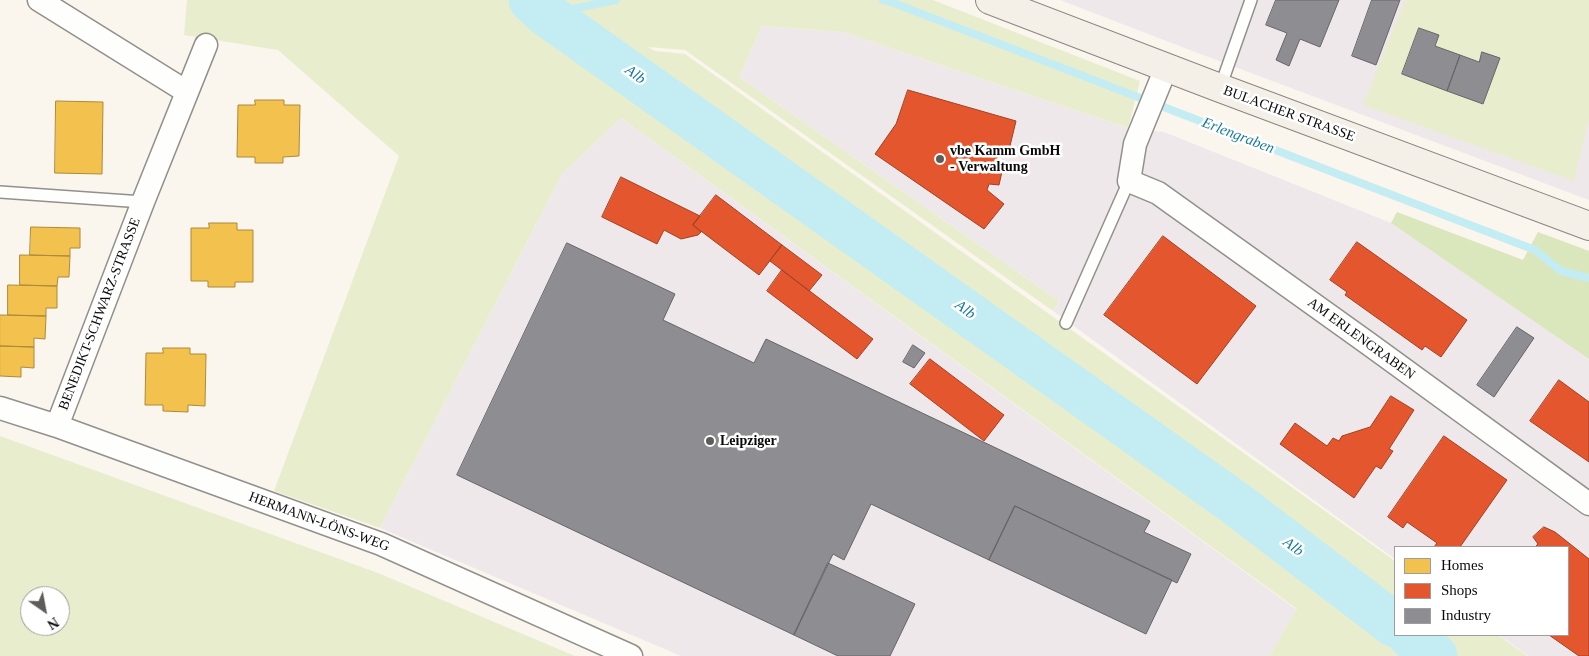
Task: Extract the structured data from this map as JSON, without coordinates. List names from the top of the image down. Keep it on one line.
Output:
{"streets":{"street":["BULACHER STRASSE","BENEDIKT-SCHWARZ-STRASSE","AM ERLENGRABEN","HERMANN-LÖNS-WEG"]},"crossings":[["BENEDIKT-SCHWARZ-STRASSE","HERMANN-LÖNS-WEG"]],"water":["Alb","Erlengraben"],"places":["vbe Kamm GmbH - Verwaltung","Leipziger"],"legend":["Homes","Shops","Industry"],"north":"bottom right"}
